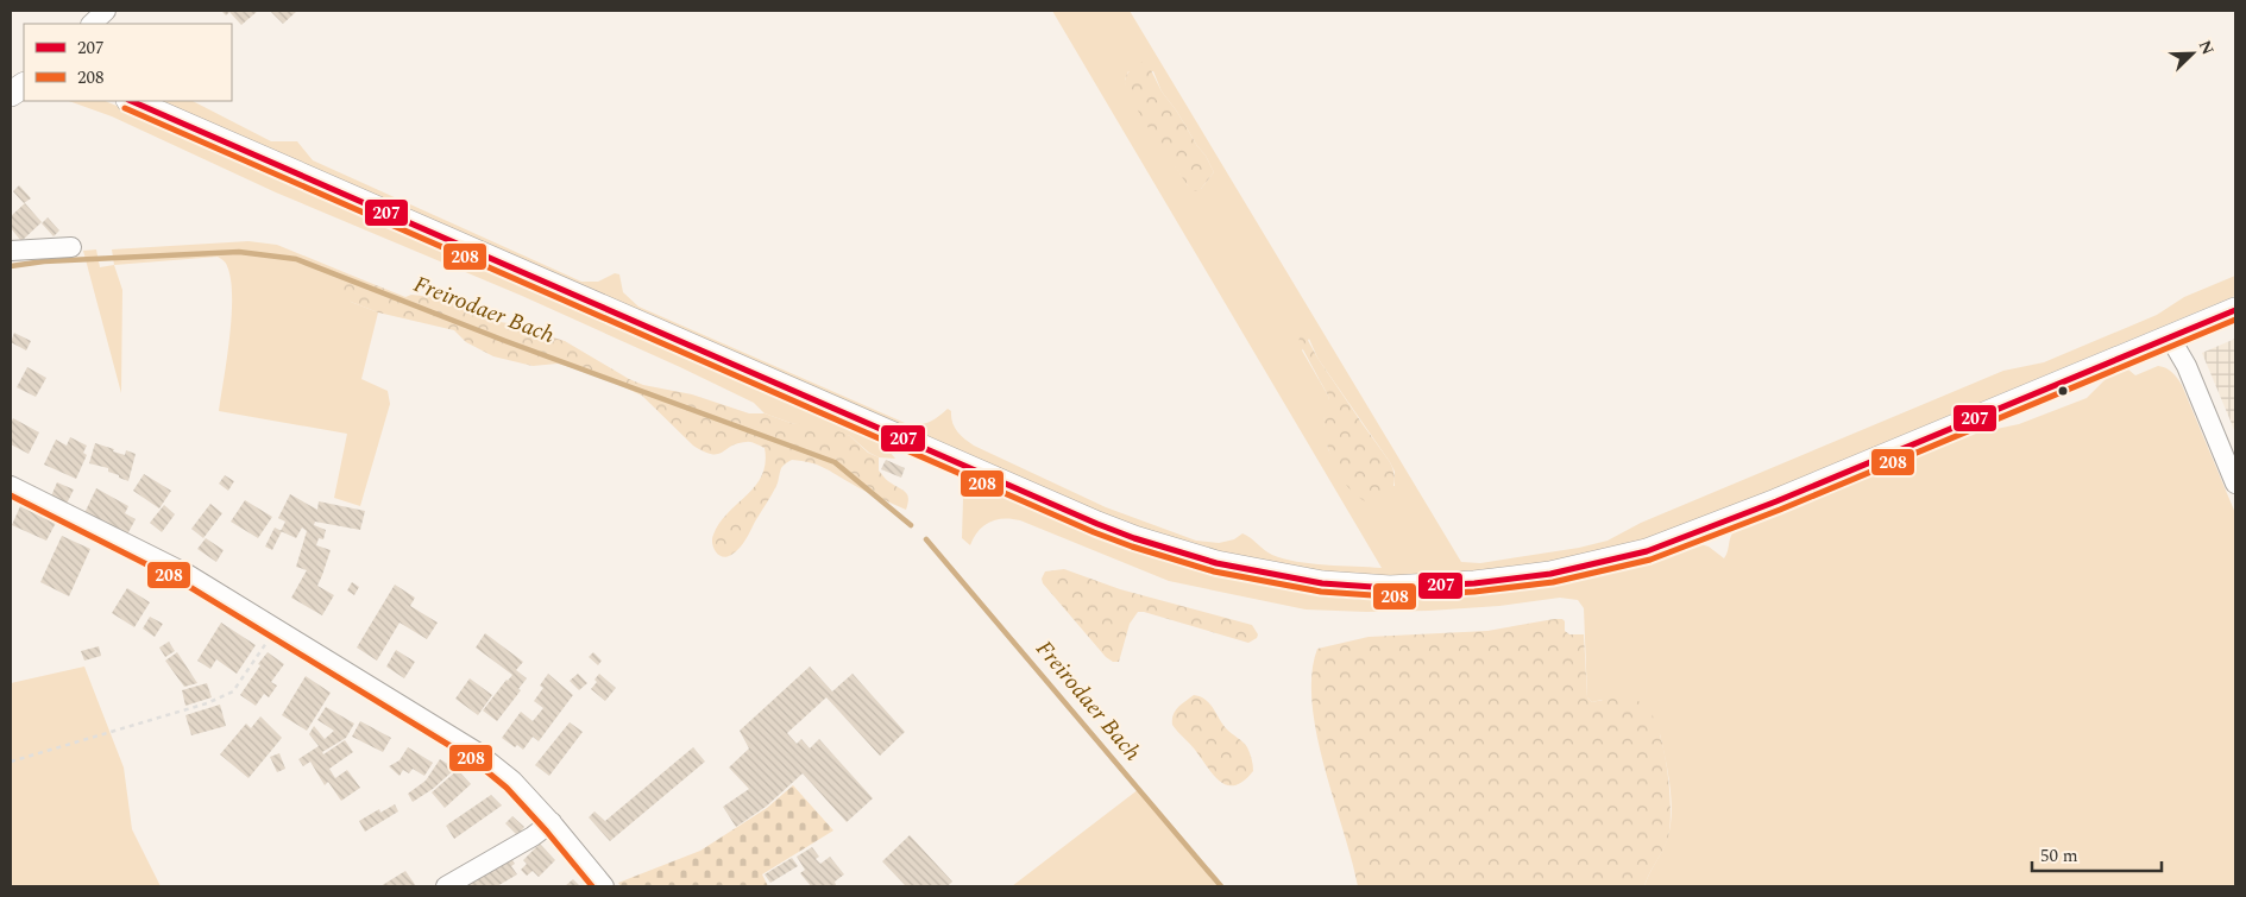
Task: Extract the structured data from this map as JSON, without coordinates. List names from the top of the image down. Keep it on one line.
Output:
{"water":["Freirodaer Bach"],"lines":["transit line 207","transit line 208"],"legend":["207","208"],"scale_bar":"50 m","north":"top right"}
